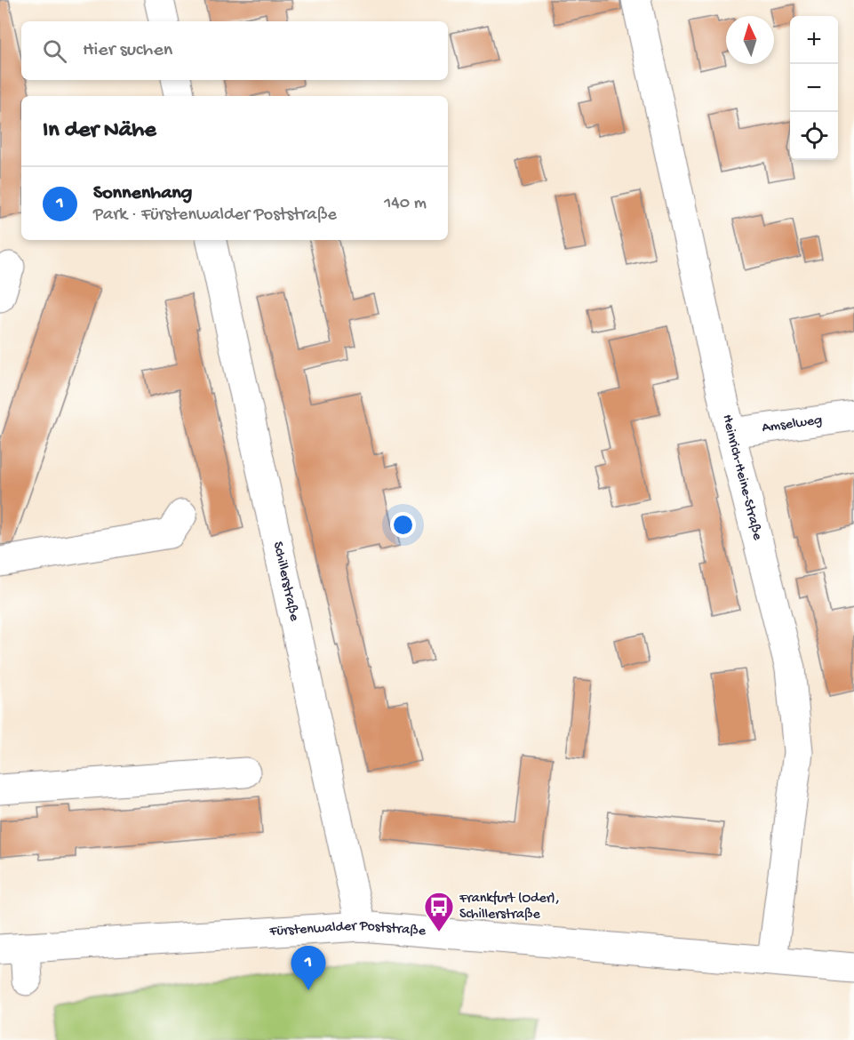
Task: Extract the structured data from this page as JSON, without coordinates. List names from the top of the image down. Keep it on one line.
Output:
{"streets":{"street":["Amselweg","Heinrich-Heine-Straße","Schillerstraße","Fürstenwalder Poststraße"]},"crossings":[["Amselweg","Heinrich-Heine-Straße"],["Heinrich-Heine-Straße","Fürstenwalder Poststraße"],["Schillerstraße","Fürstenwalder Poststraße"]],"places":{"bus stop":["Frankfurt (Oder), Schillerstraße"]},"north":"top","page":{"map_buttons":["+","−"],"search":"Hier suchen","heading":"In der Nähe","list":[{"mark":"1","name":"Sonnenhang","note":"Park · Fürstenwalder Poststraße","value":"140 m"}],"pins":"1"}}
